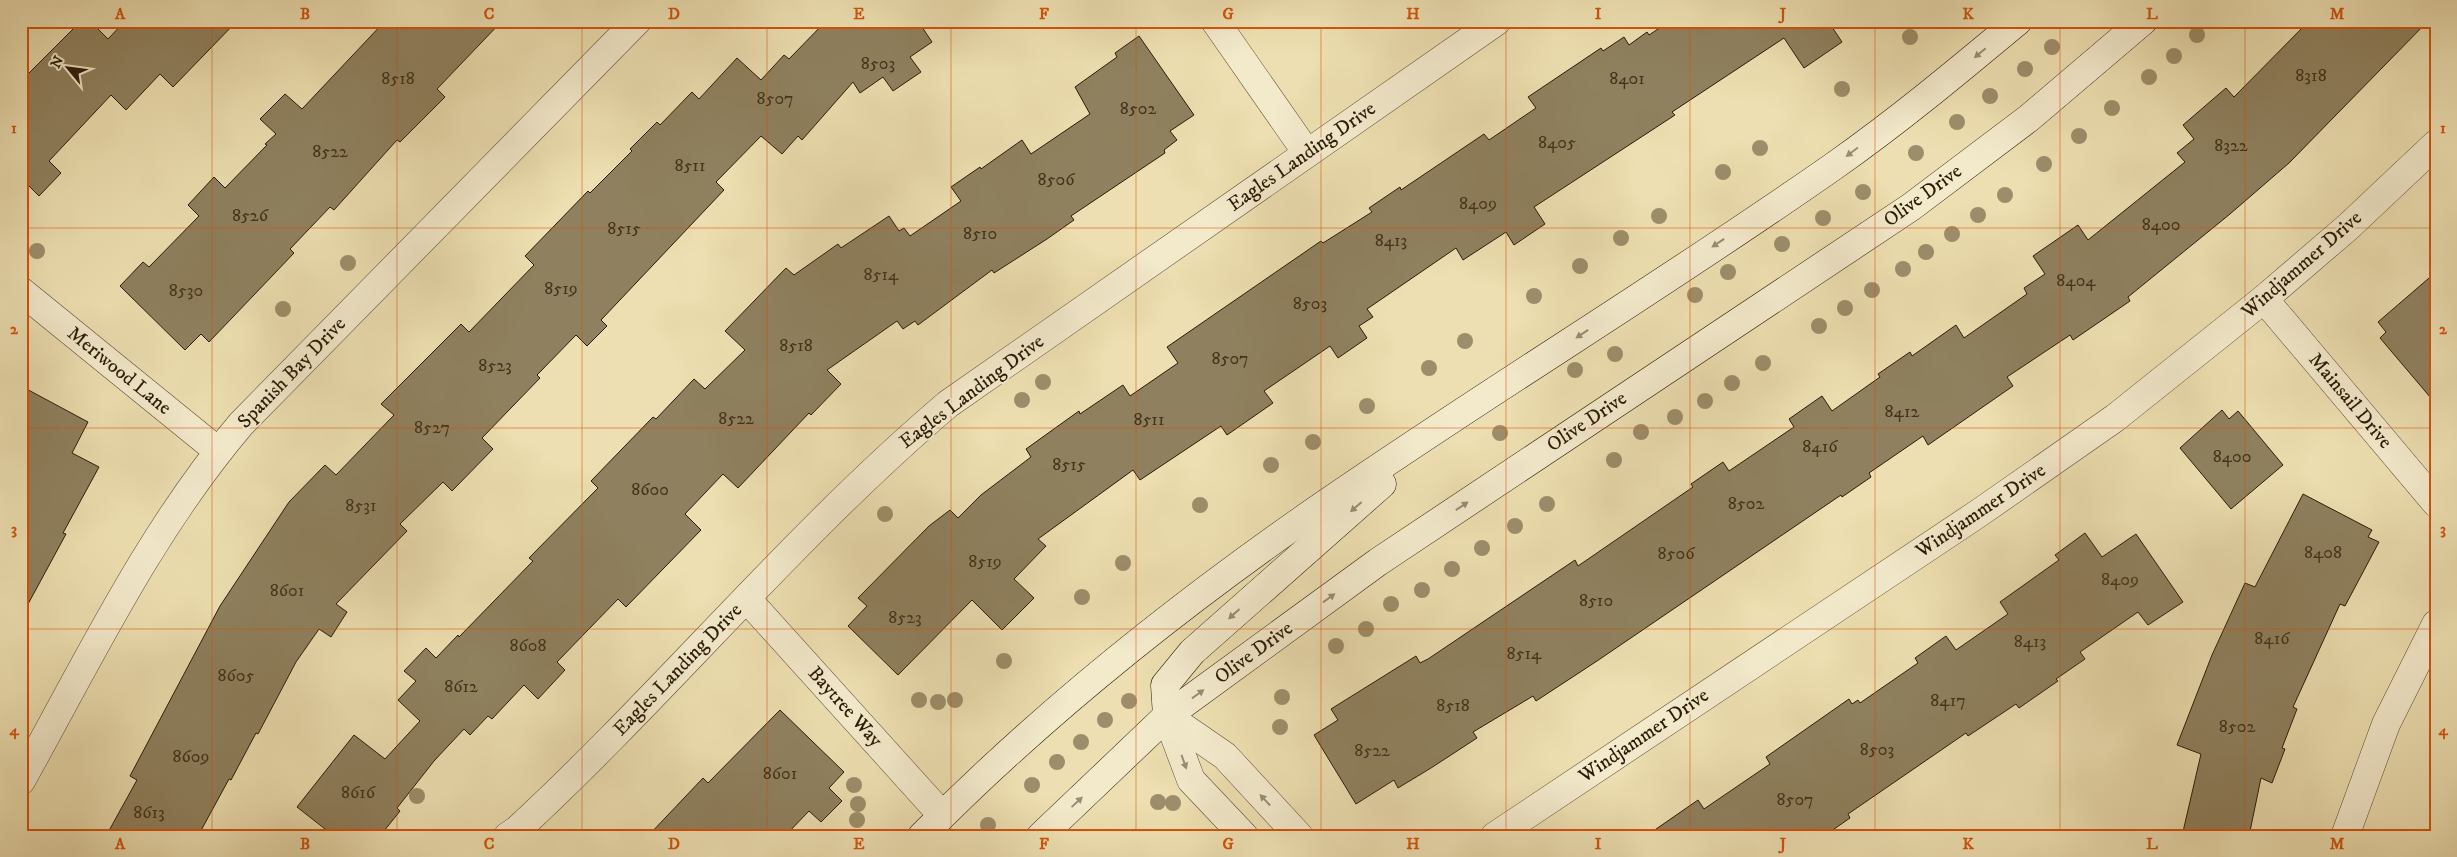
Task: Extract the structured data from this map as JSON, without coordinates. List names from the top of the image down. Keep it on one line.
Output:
{"streets":{"street":["Eagles Landing Drive","Olive Drive","Windjammer Drive","Meriwood Lane","Spanish Bay Drive","Mainsail Drive","Baytree Way"]},"crossings":[["Eagles Landing Drive","Baytree Way"],["Windjammer Drive","Mainsail Drive"],["Meriwood Lane","Spanish Bay Drive"]],"house_numbers":["8503","8318","8518","8401","8507","8502","8405","8322","8522","8511","8506","8409","8526","8400","8515","8510","8413","8514","8404","8519","8530","8503","8518","8507","8523","8412","8522","8511","8527","8416","8400","8515","8600","8502","8531","8408","8506","8519","8409","8601","8510","8523","8416","8413","8608","8514","8605","8612","8417","8518","8502","8503","8522","8609","8601","8616","8507","8613"],"north":"top left","grid":{"columns":["A","B","C","D","E","F","G","H","I","J","K","L","M"],"rows":["1","2","3","4"]}}
